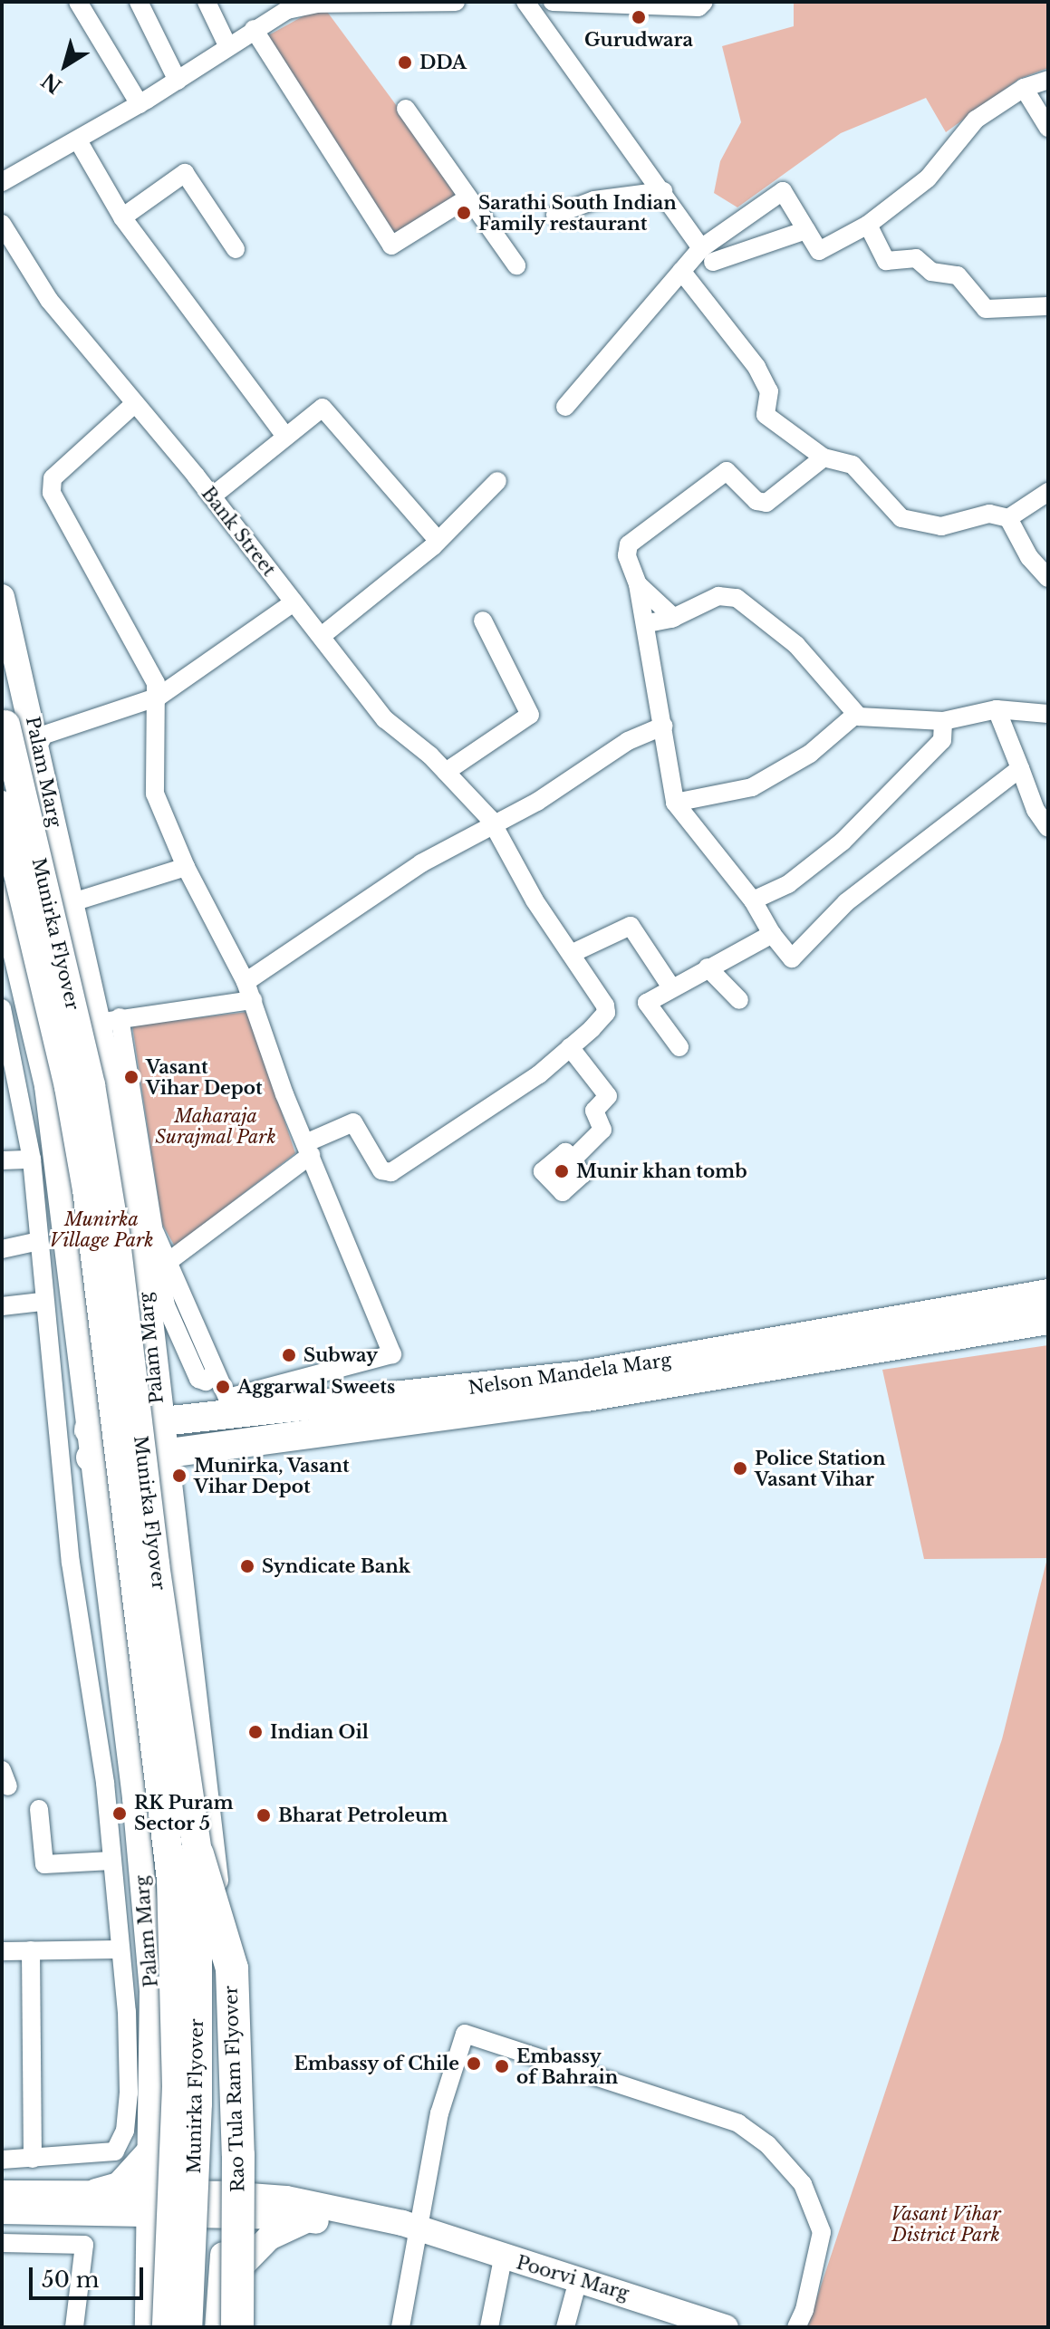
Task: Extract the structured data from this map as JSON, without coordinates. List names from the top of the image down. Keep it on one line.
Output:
{"streets":{"highway":["Rao Tula Ram Flyover"],"main road":["Palam Marg","Munirka Flyover","Nelson Mandela Marg","Poorvi Marg"],"street":["Bank Street"]},"crossings":[["Palam Marg","Nelson Mandela Marg"],["Palam Marg","Poorvi Marg"],["Munirka Flyover","Rao Tula Ram Flyover"]],"parks":["Maharaja Surajmal Park","Munirka Village Park","Vasant Vihar District Park"],"places":["Gurudwara","DDA","Sarathi South Indian Family restaurant","Vasant Vihar Depot","Munir khan tomb","Subway","Aggarwal Sweets","Police Station Vasant Vihar","Munirka, Vasant Vihar Depot","Syndicate Bank","Indian Oil","RK Puram Sector 5","Bharat Petroleum","Embassy of Chile","Embassy of Bahrain"],"scale_bar":"50 m","north":"bottom left"}
